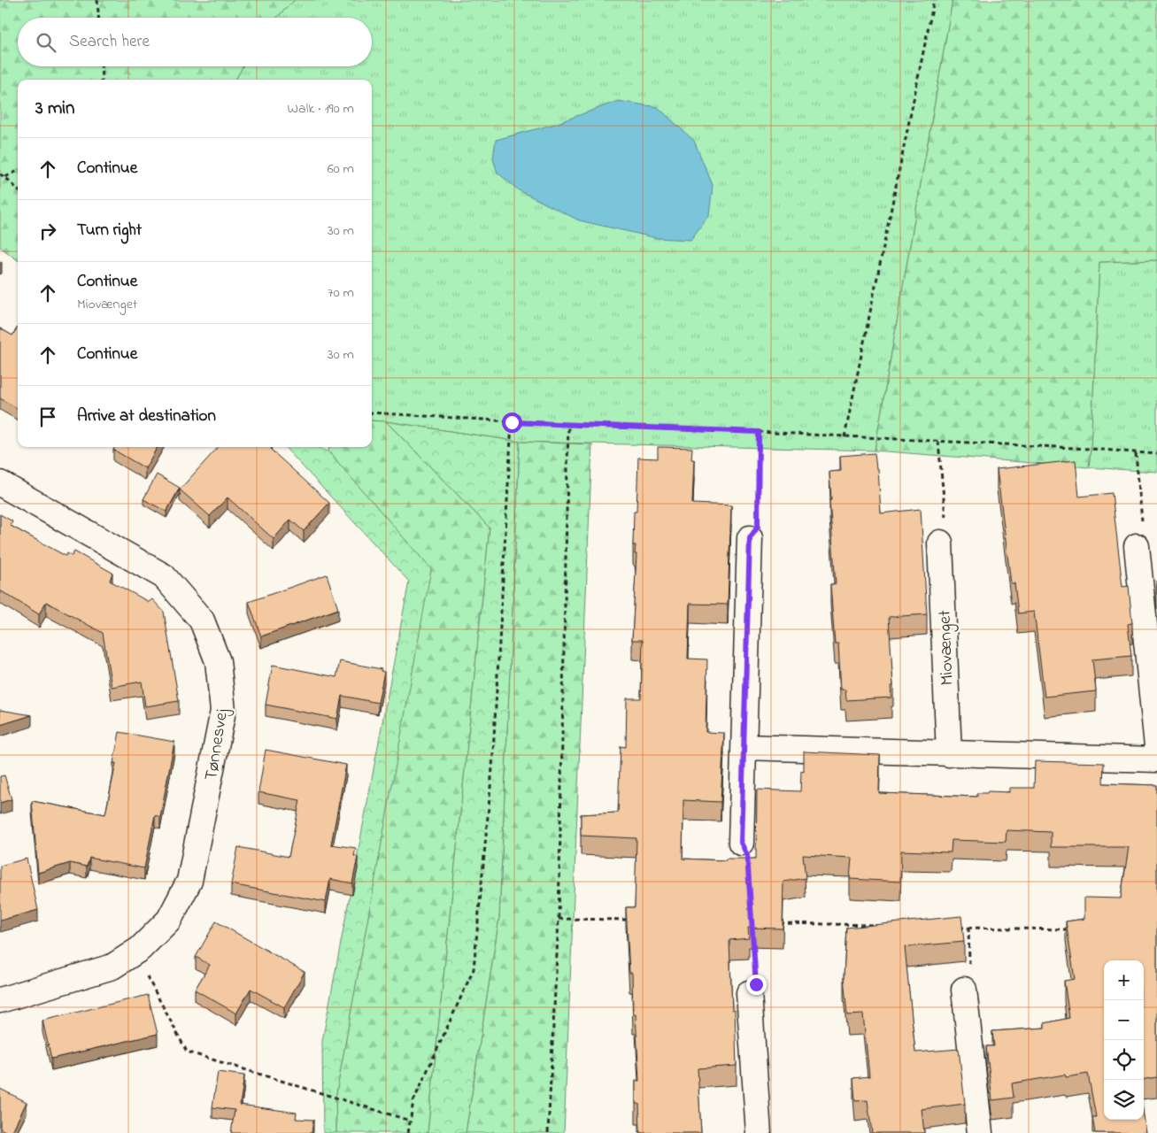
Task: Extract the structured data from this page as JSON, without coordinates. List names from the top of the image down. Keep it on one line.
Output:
{"streets":{"street":["Miovænget","Tønnesvej"]},"page":{"search":"Search here","heading":["3 min","Walk · 190 m"],"list":[["Continue","60 m"],["Turn right","30 m"],["Continue","Miovænget","70 m"],["Continue","30 m"],"Arrive at destination"],"map_buttons":["+","−"]}}
